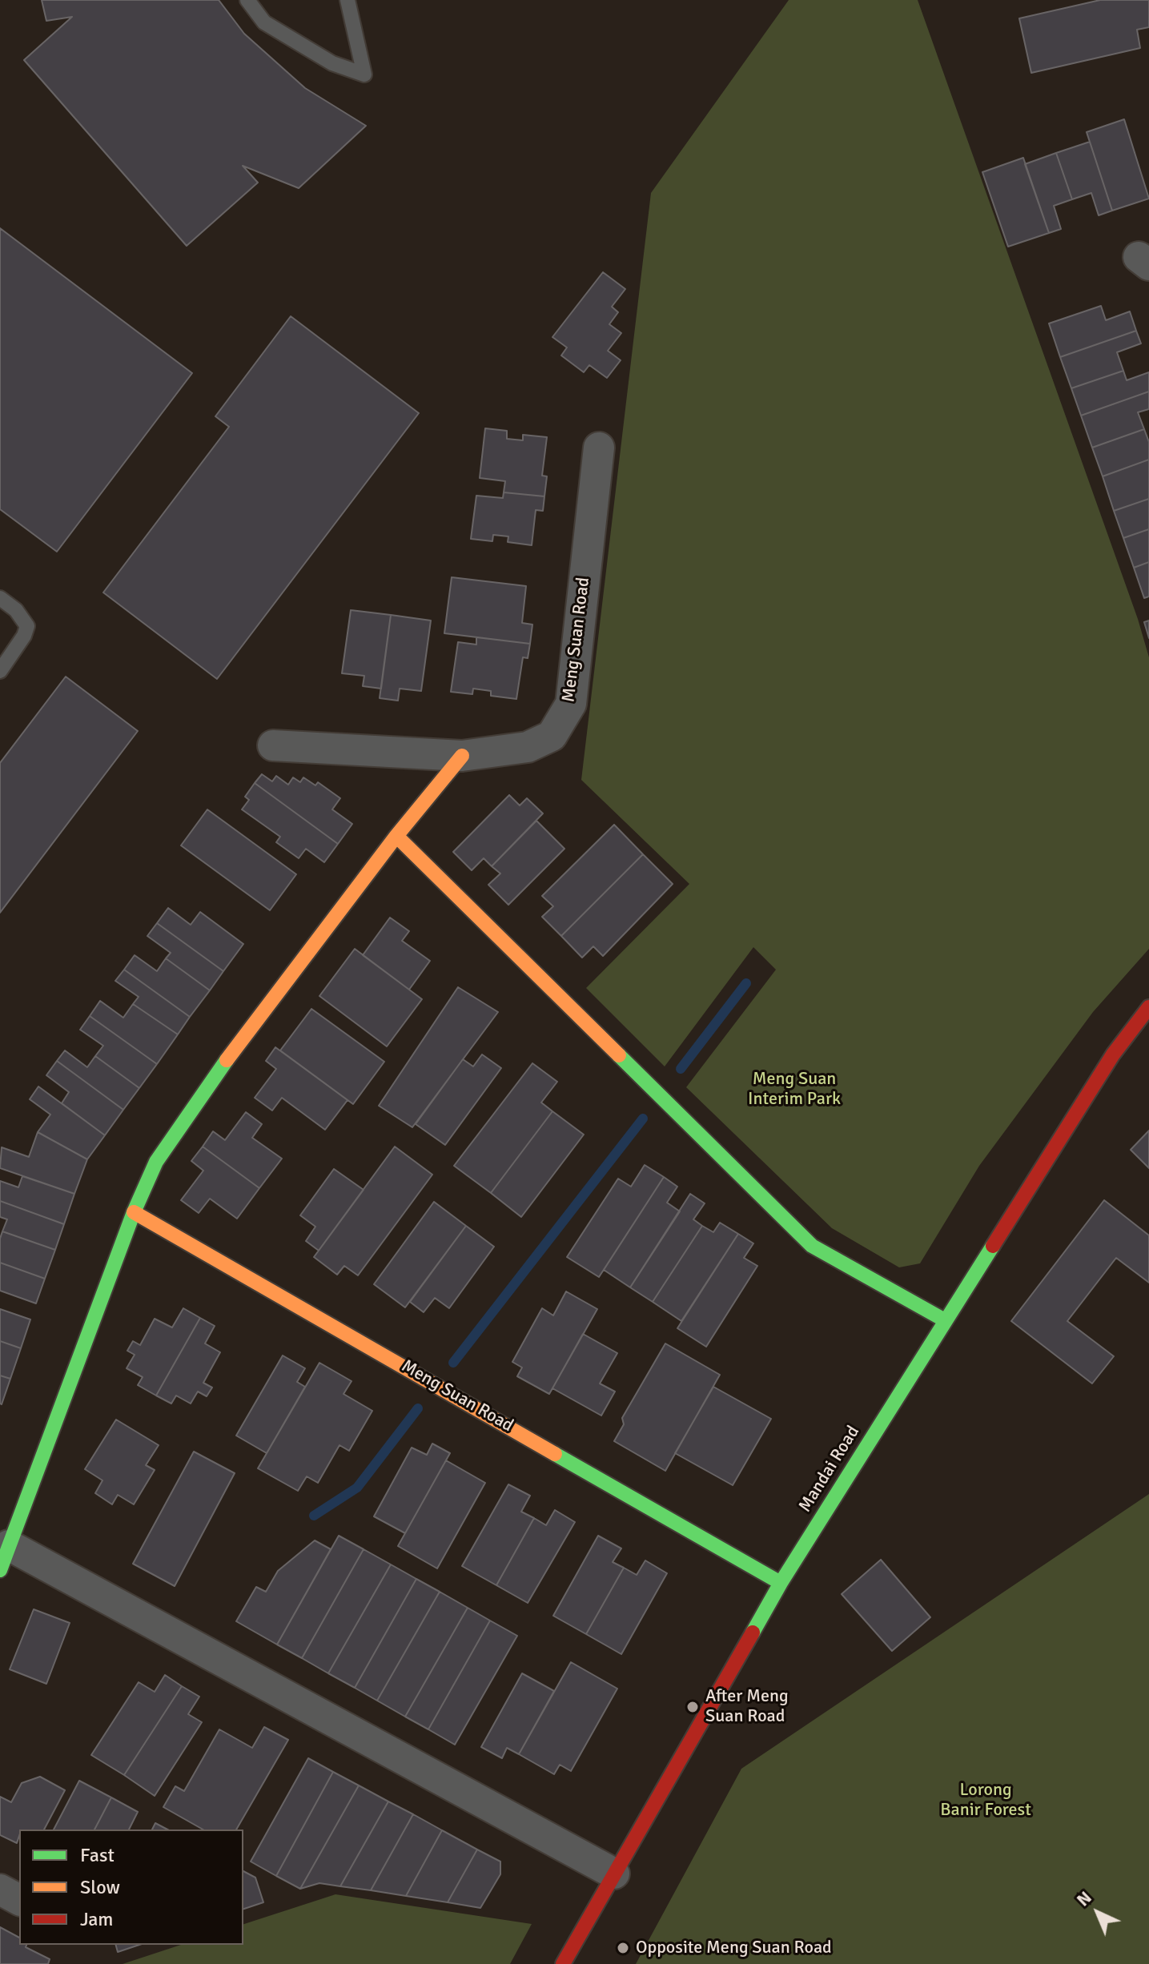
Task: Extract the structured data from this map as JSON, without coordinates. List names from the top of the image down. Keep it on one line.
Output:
{"streets":{"street":["Meng Suan Road","Mandai Road"]},"crossings":[["Meng Suan Road","Mandai Road"]],"parks":["Meng Suan Interim Park","Lorong Banir Forest"],"places":["After Meng Suan Road","Opposite Meng Suan Road"],"legend":["Fast","Slow","Jam"],"north":"top left"}
